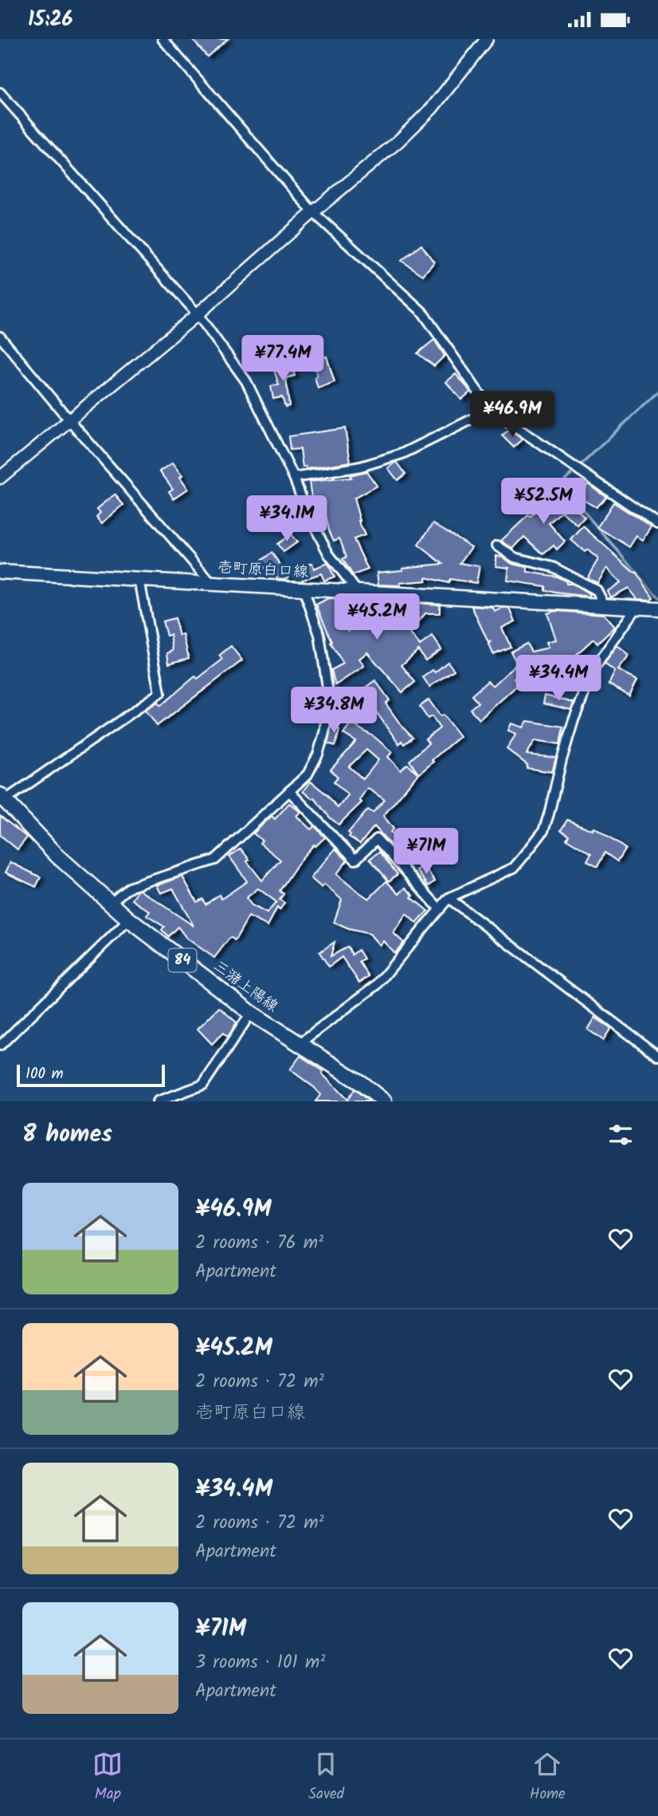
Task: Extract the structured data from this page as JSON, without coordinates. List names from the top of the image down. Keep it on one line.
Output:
{"streets":{"main road":["壱町原白口線","84","三潴上陽線"]},"scale_bar":"100 m","page":{"status":"15:26","price":["¥77.4M","¥46.9M","¥52.5M","¥34.1M","¥45.2M","¥34.4M","¥34.8M","¥71M"],"scale":"100 m","heading":"8 homes","list":[{"name":"¥46.9M","note":"2 rooms · 76 m² · Apartment"},{"name":"¥45.2M","note":"2 rooms · 72 m² · 壱町原白口線"},{"name":"¥34.4M","note":"2 rooms · 72 m² · Apartment"},{"name":"¥71M","note":"3 rooms · 101 m² · Apartment"}],"tabs":["Map","Saved","Home"]}}
